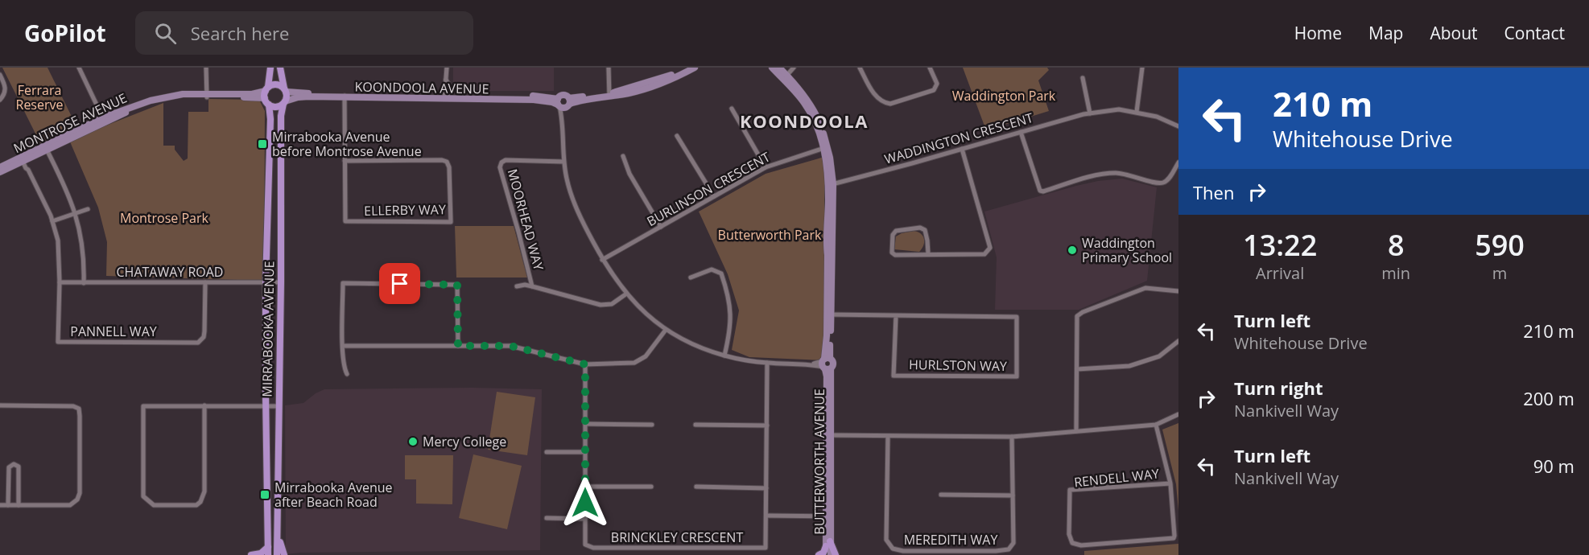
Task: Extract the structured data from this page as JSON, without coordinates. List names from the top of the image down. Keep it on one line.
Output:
{"streets":{"main road":["MIRRABOOKA AVENUE"],"street":["KOONDOOLA AVENUE","MONTROSE AVENUE","WADDINGTON CRESCENT","BURLINSON CRESCENT","ELLERBY WAY","MOORHEAD WAY","CHATAWAY ROAD","PANNELL WAY","HURLSTON WAY","BUTTERWORTH AVENUE","RENDELL WAY","BRINCKLEY CRESCENT","MEREDITH WAY"]},"crossings":[["KOONDOOLA AVENUE","MONTROSE AVENUE"],["KOONDOOLA AVENUE","ELLERBY WAY"],["KOONDOOLA AVENUE","MIRRABOOKA AVENUE"],["MONTROSE AVENUE","MIRRABOOKA AVENUE"],["MONTROSE AVENUE","PANNELL WAY"],["WADDINGTON CRESCENT","BUTTERWORTH AVENUE"],["BURLINSON CRESCENT","BUTTERWORTH AVENUE"],["CHATAWAY ROAD","MIRRABOOKA AVENUE"],["CHATAWAY ROAD","PANNELL WAY"],["HURLSTON WAY","BUTTERWORTH AVENUE"]],"districts":["KOONDOOLA"],"parks":["Ferrara Reserve","Waddington Park","Montrose Park","Butterworth Park"],"places":{"transit":["Mirrabooka Avenue before Montrose Avenue","Mirrabooka Avenue after Beach Road"],"other":["Waddington Primary School","Mercy College"]},"page":{"header":"GoPilot","search":"Search here","nav":["Home","Map","About","Contact"],"turn":["210 m","Whitehouse Drive"],"then":"Then","eta":["13:22","Arrival","8","min","590","m"],"list":[{"name":"Turn left","note":"Whitehouse Drive","value":"210 m"},{"name":"Turn right","note":"Nankivell Way","value":"200 m"},{"name":"Turn left","note":"Nankivell Way","value":"90 m"}]}}
